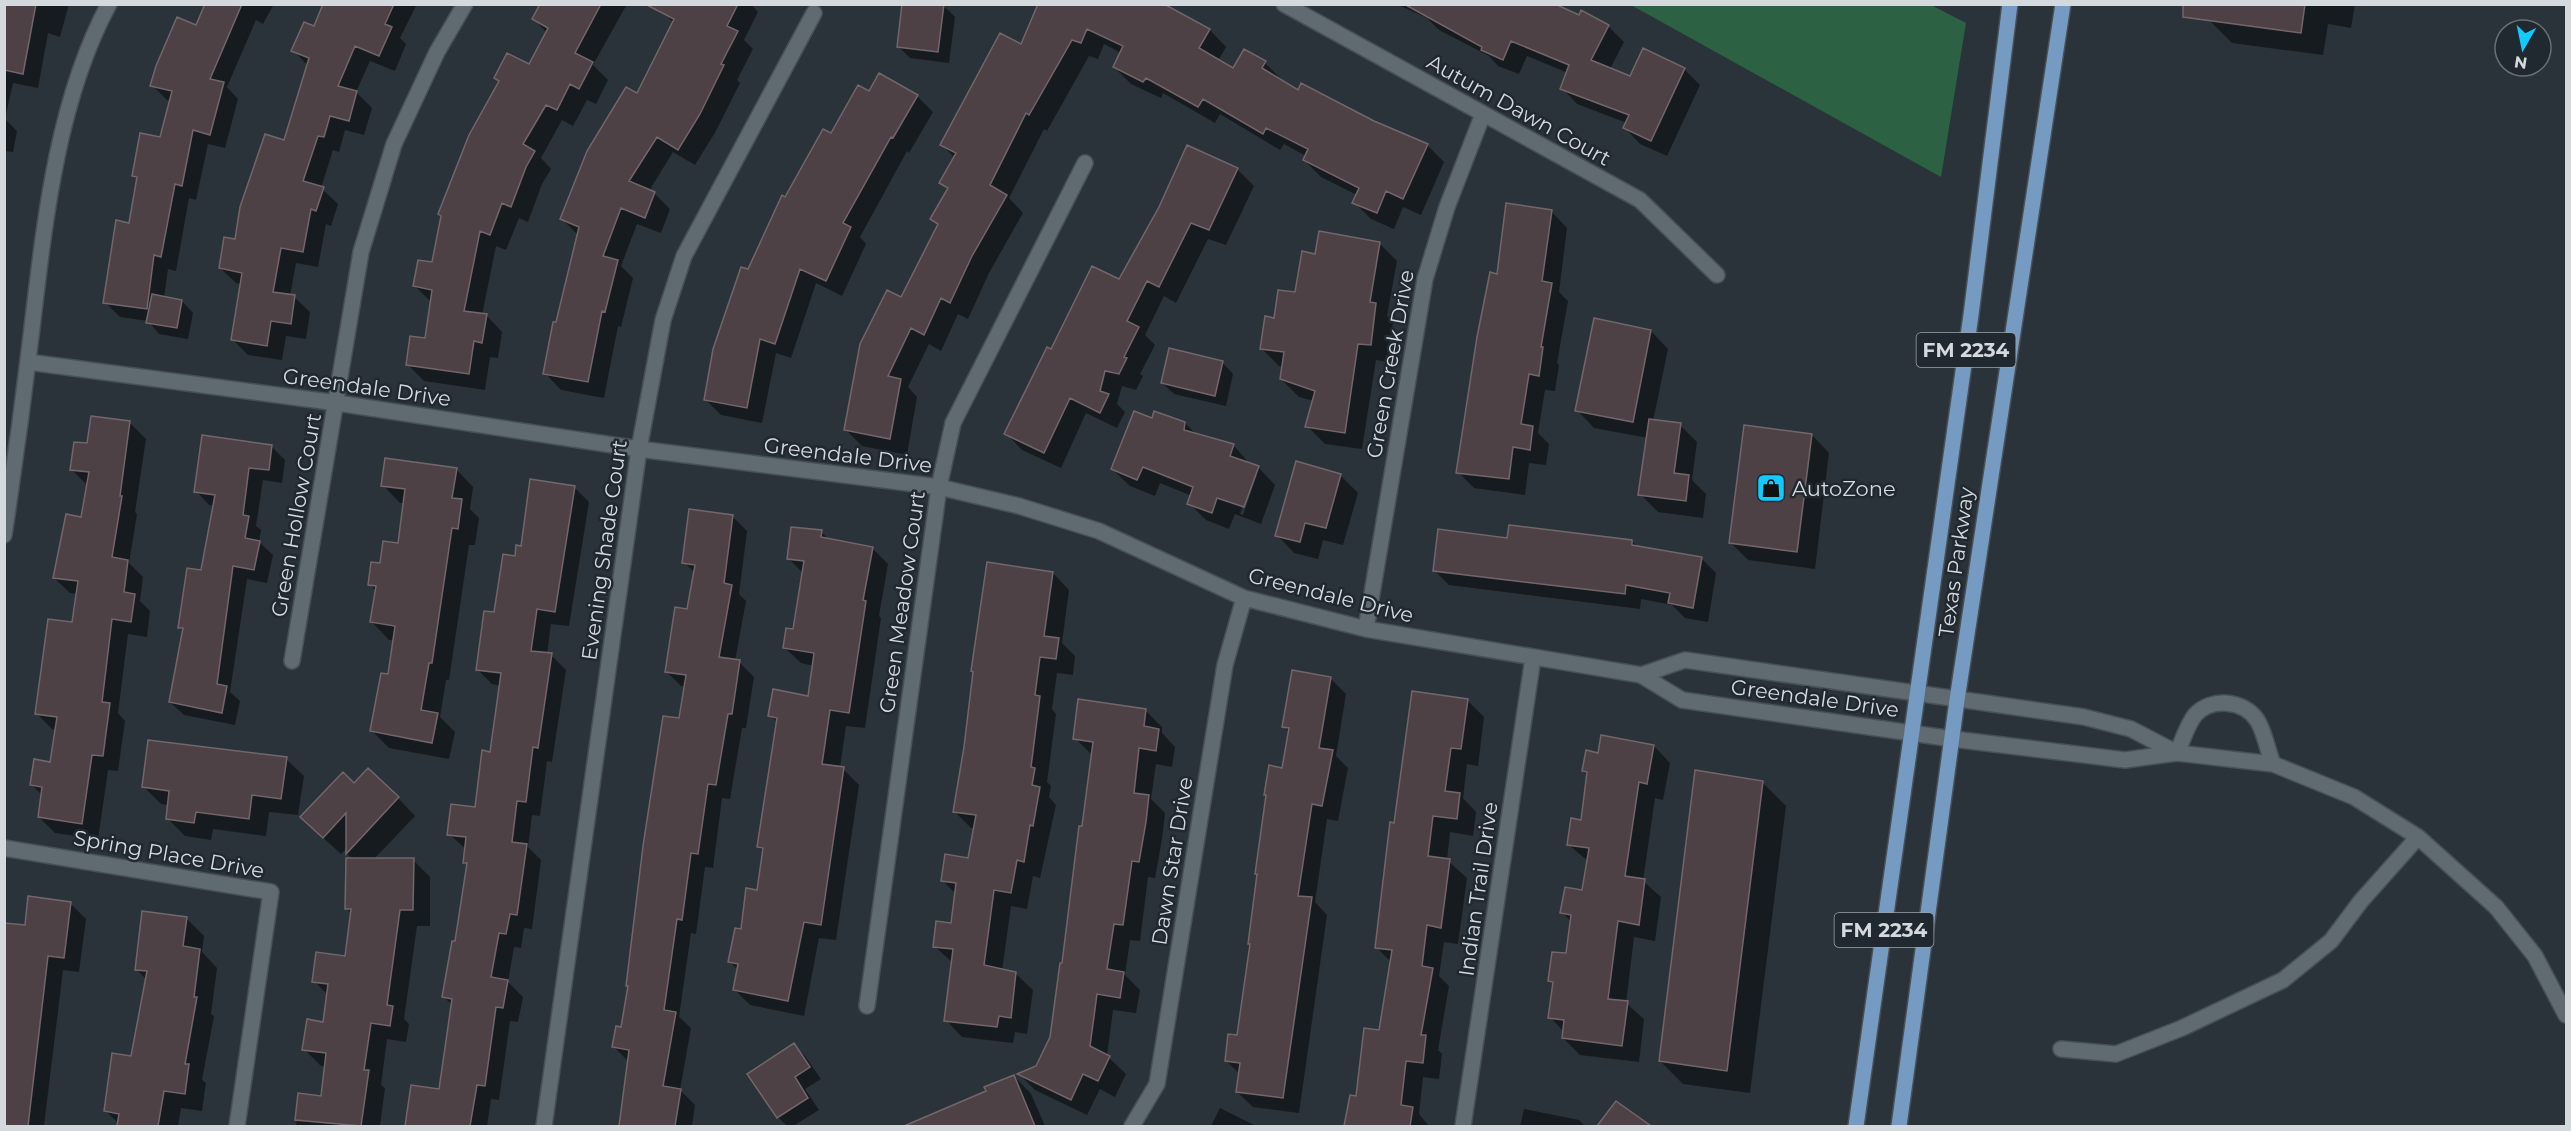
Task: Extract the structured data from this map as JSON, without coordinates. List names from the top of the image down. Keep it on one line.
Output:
{"streets":{"main road":["FM 2234","Texas Parkway"],"street":["Autum Dawn Court","Green Creek Drive","Greendale Drive","Green Hollow Court","Evening Shade Court","Green Meadow Court","Spring Place Drive","Dawn Star Drive","Indian Trail Drive"]},"crossings":[["Autum Dawn Court","Green Creek Drive"],["Green Creek Drive","Greendale Drive"],["Greendale Drive","Green Hollow Court"],["Greendale Drive","Evening Shade Court"],["Greendale Drive","Texas Parkway"],["Greendale Drive","Green Meadow Court"],["Greendale Drive","Dawn Star Drive"],["Greendale Drive","Indian Trail Drive"]],"places":{"shop":["AutoZone"]},"north":"bottom"}
